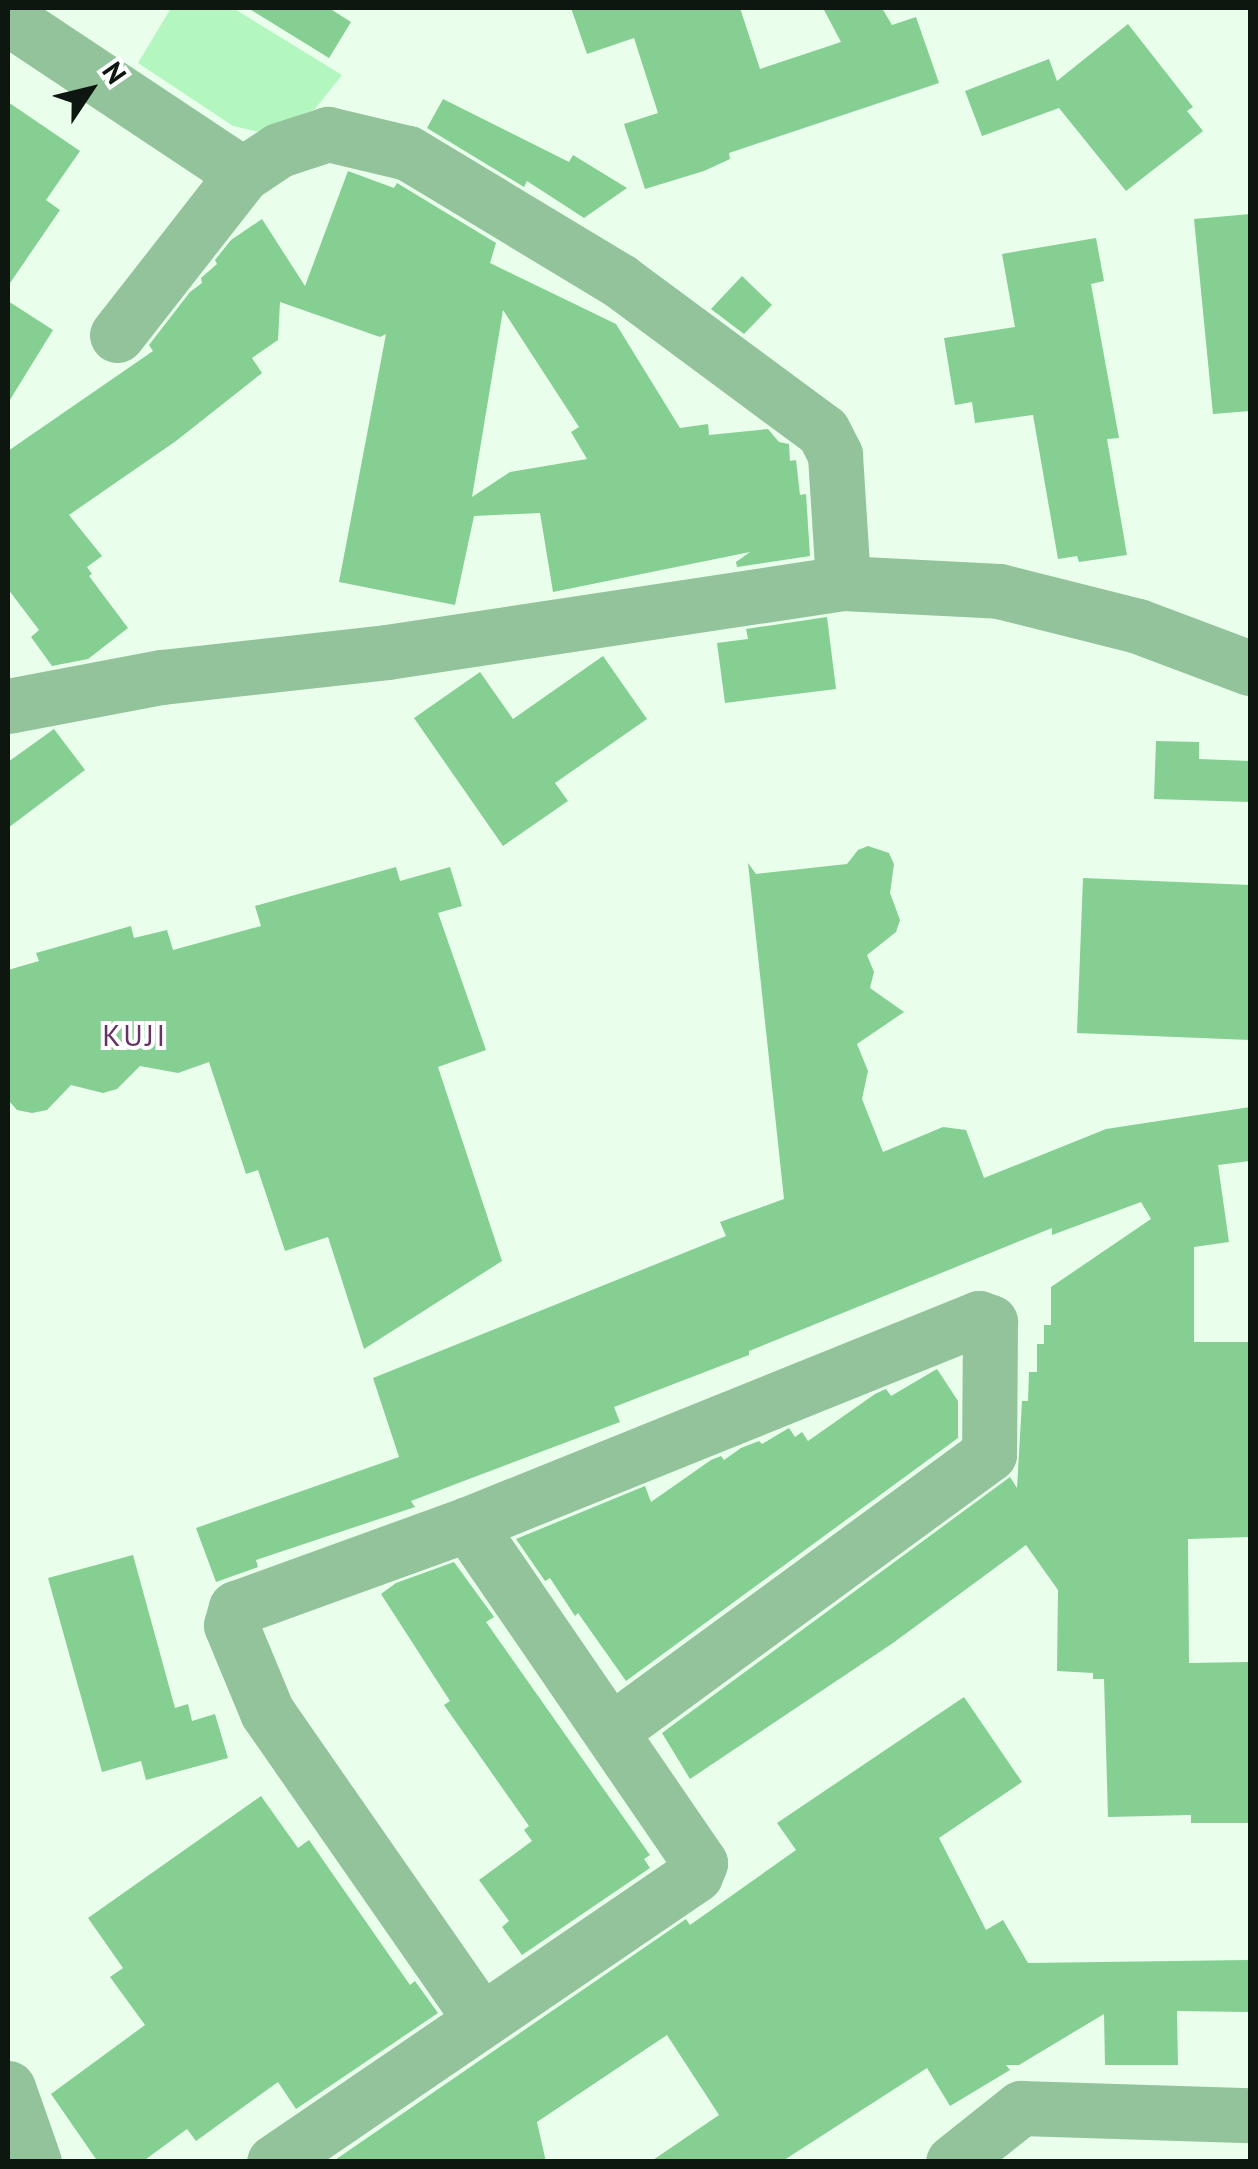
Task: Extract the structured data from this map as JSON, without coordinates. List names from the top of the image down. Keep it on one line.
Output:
{"districts":["KUJI"],"north":"top right"}
